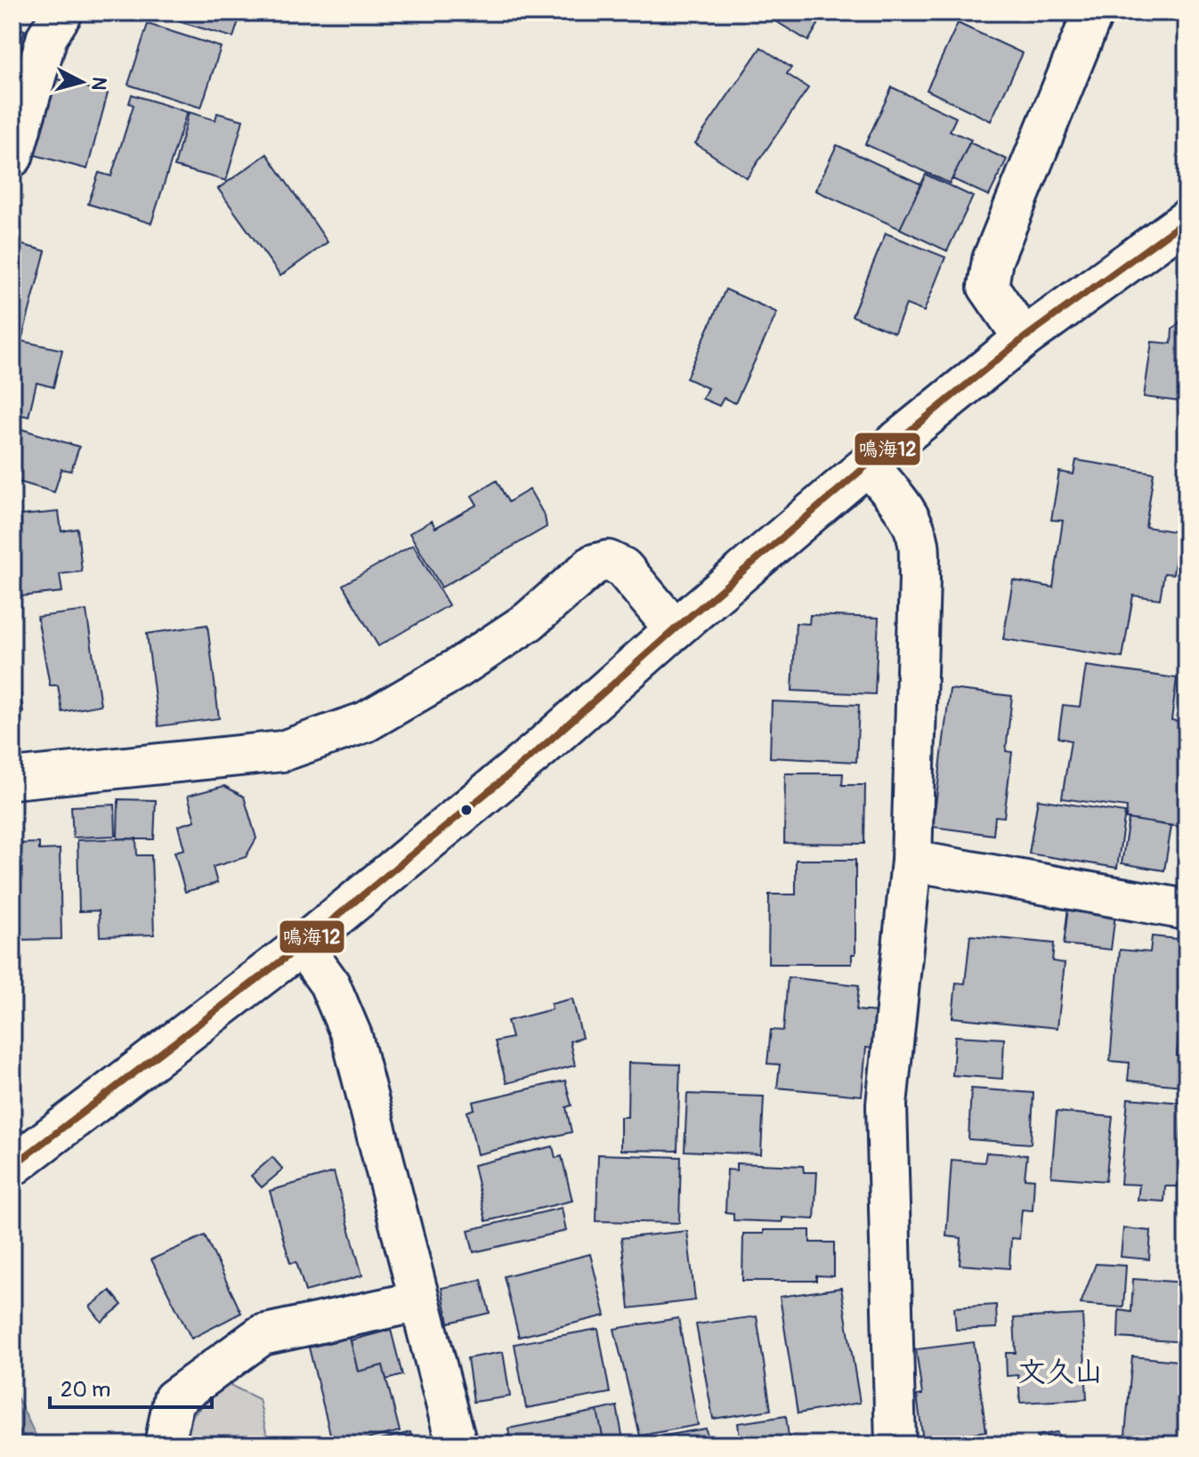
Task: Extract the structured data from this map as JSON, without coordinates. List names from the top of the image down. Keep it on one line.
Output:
{"districts":["文久山"],"lines":["transit line 鳴海12"],"scale_bar":"20 m","north":"right"}
